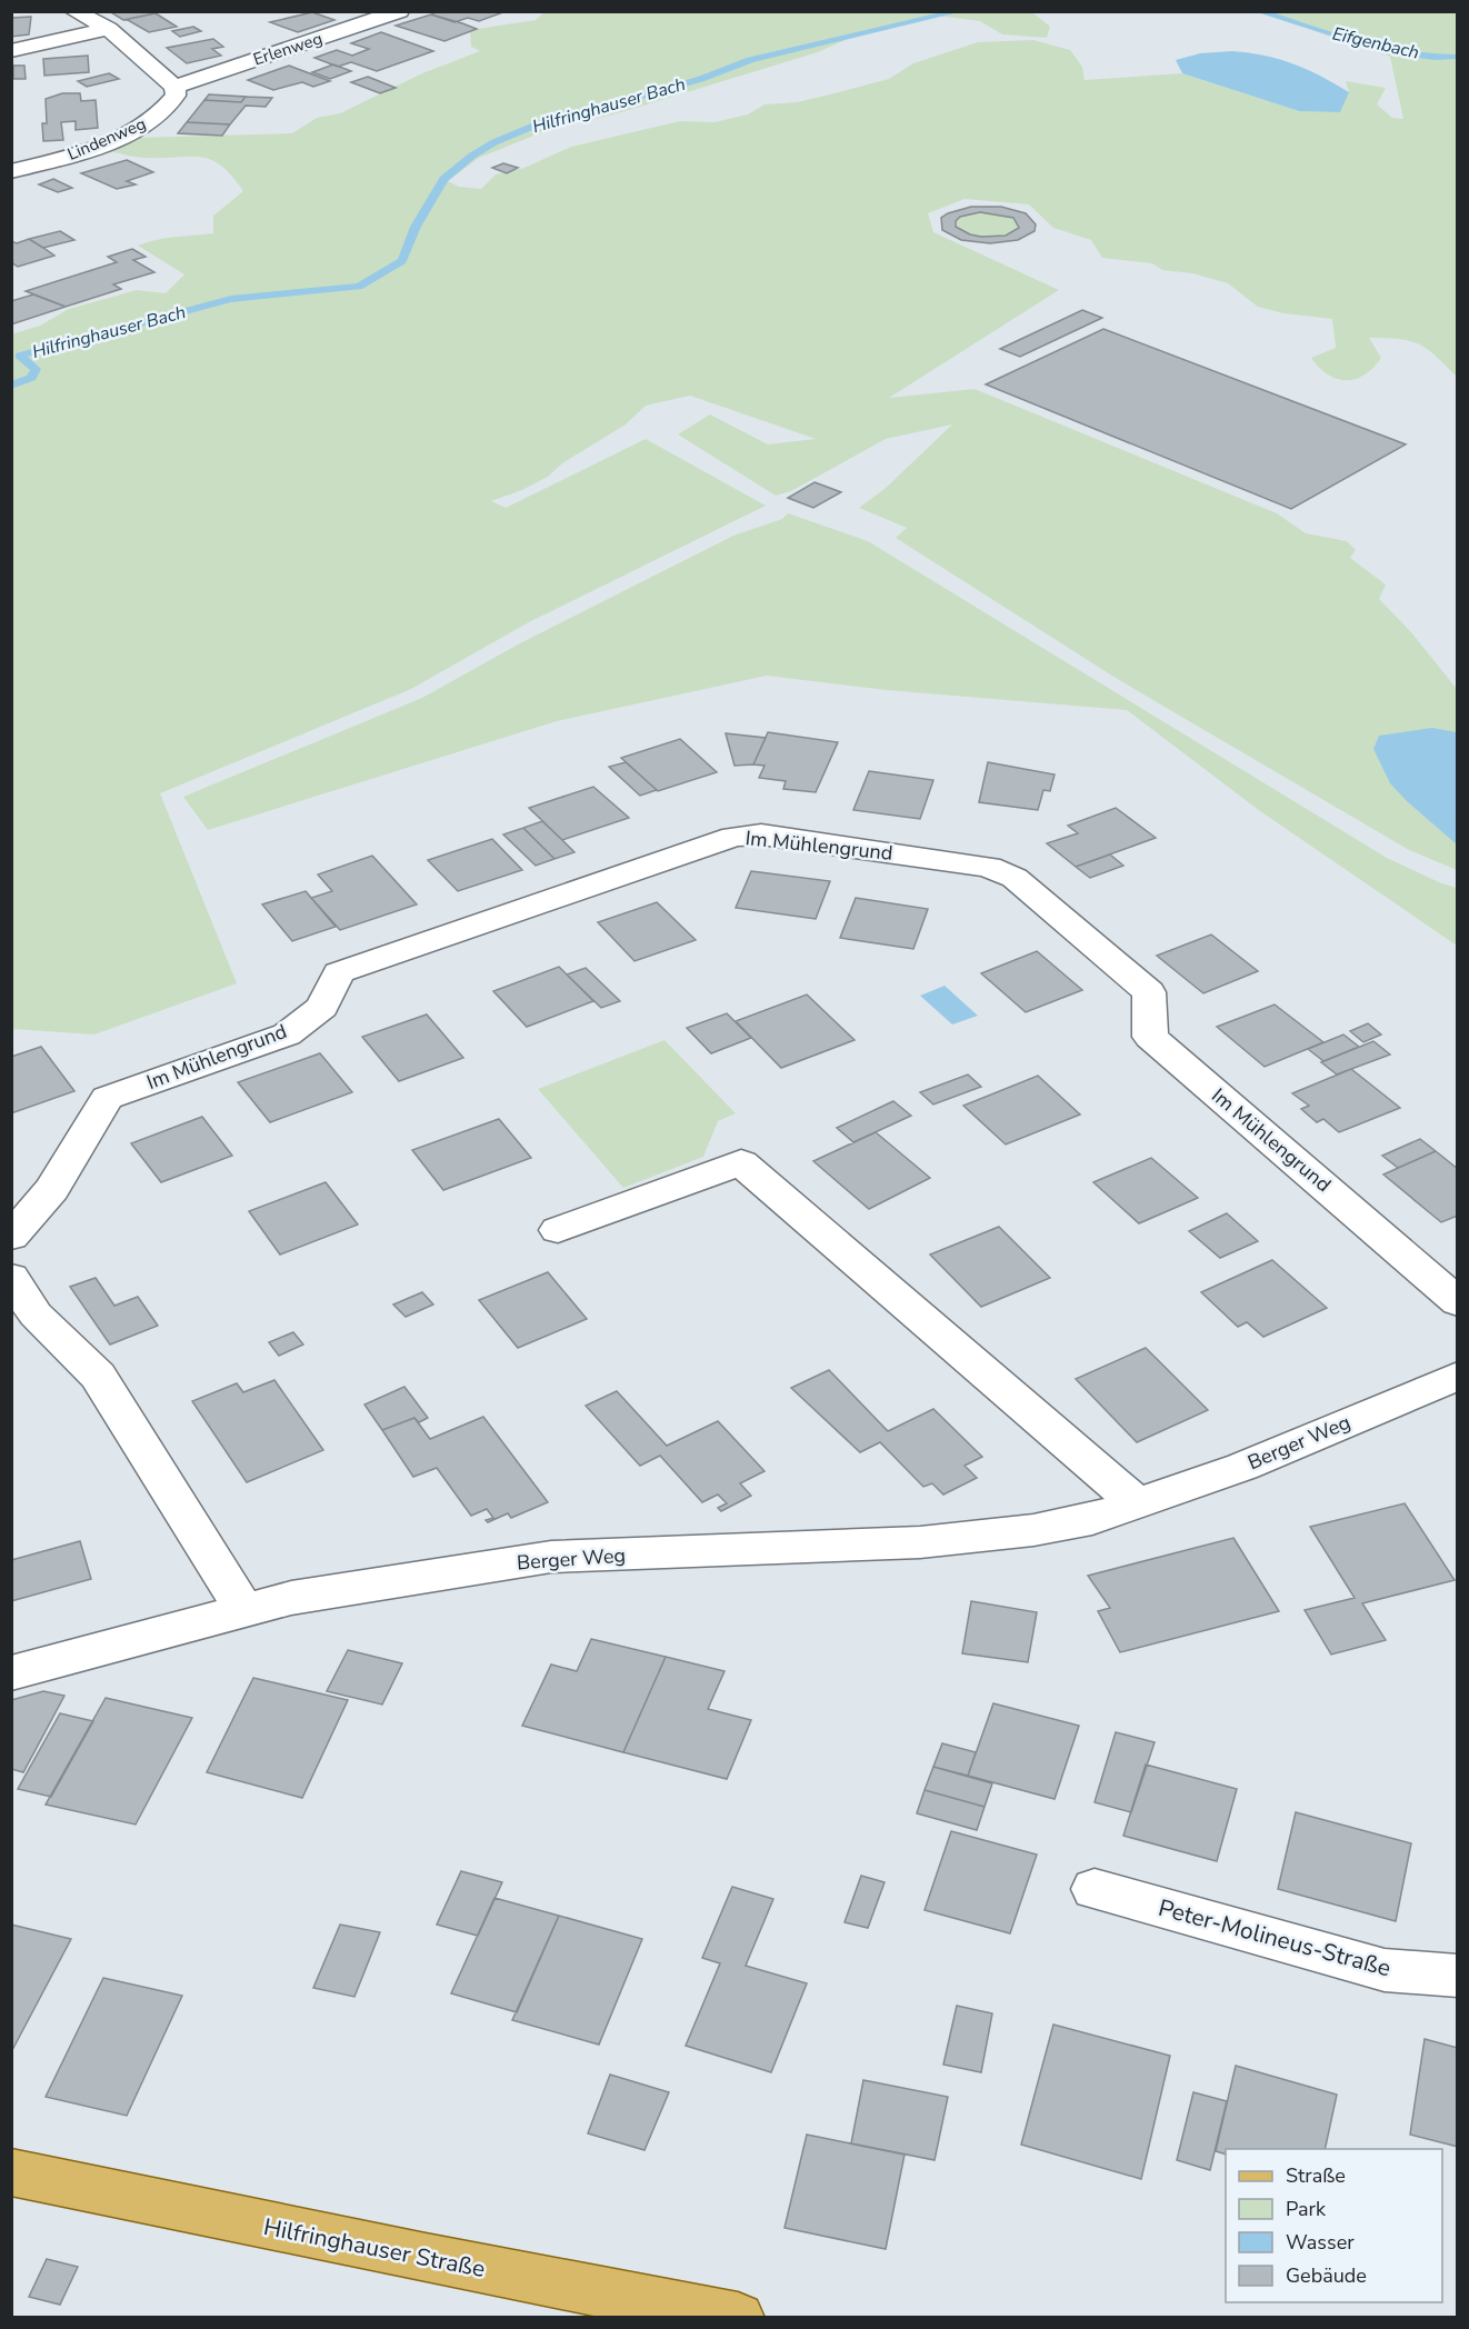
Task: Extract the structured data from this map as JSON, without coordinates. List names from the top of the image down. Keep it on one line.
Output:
{"streets":{"main road":["Hilfringhauser Straße"],"street":["Erlenweg","Lindenweg","Im Mühlengrund","Berger Weg","Peter-Molineus-Straße"]},"crossings":[["Erlenweg","Lindenweg"]],"water":["Eifgenbach","Hilfringhauser Bach"],"legend":["Straße","Park","Wasser","Gebäude"]}
